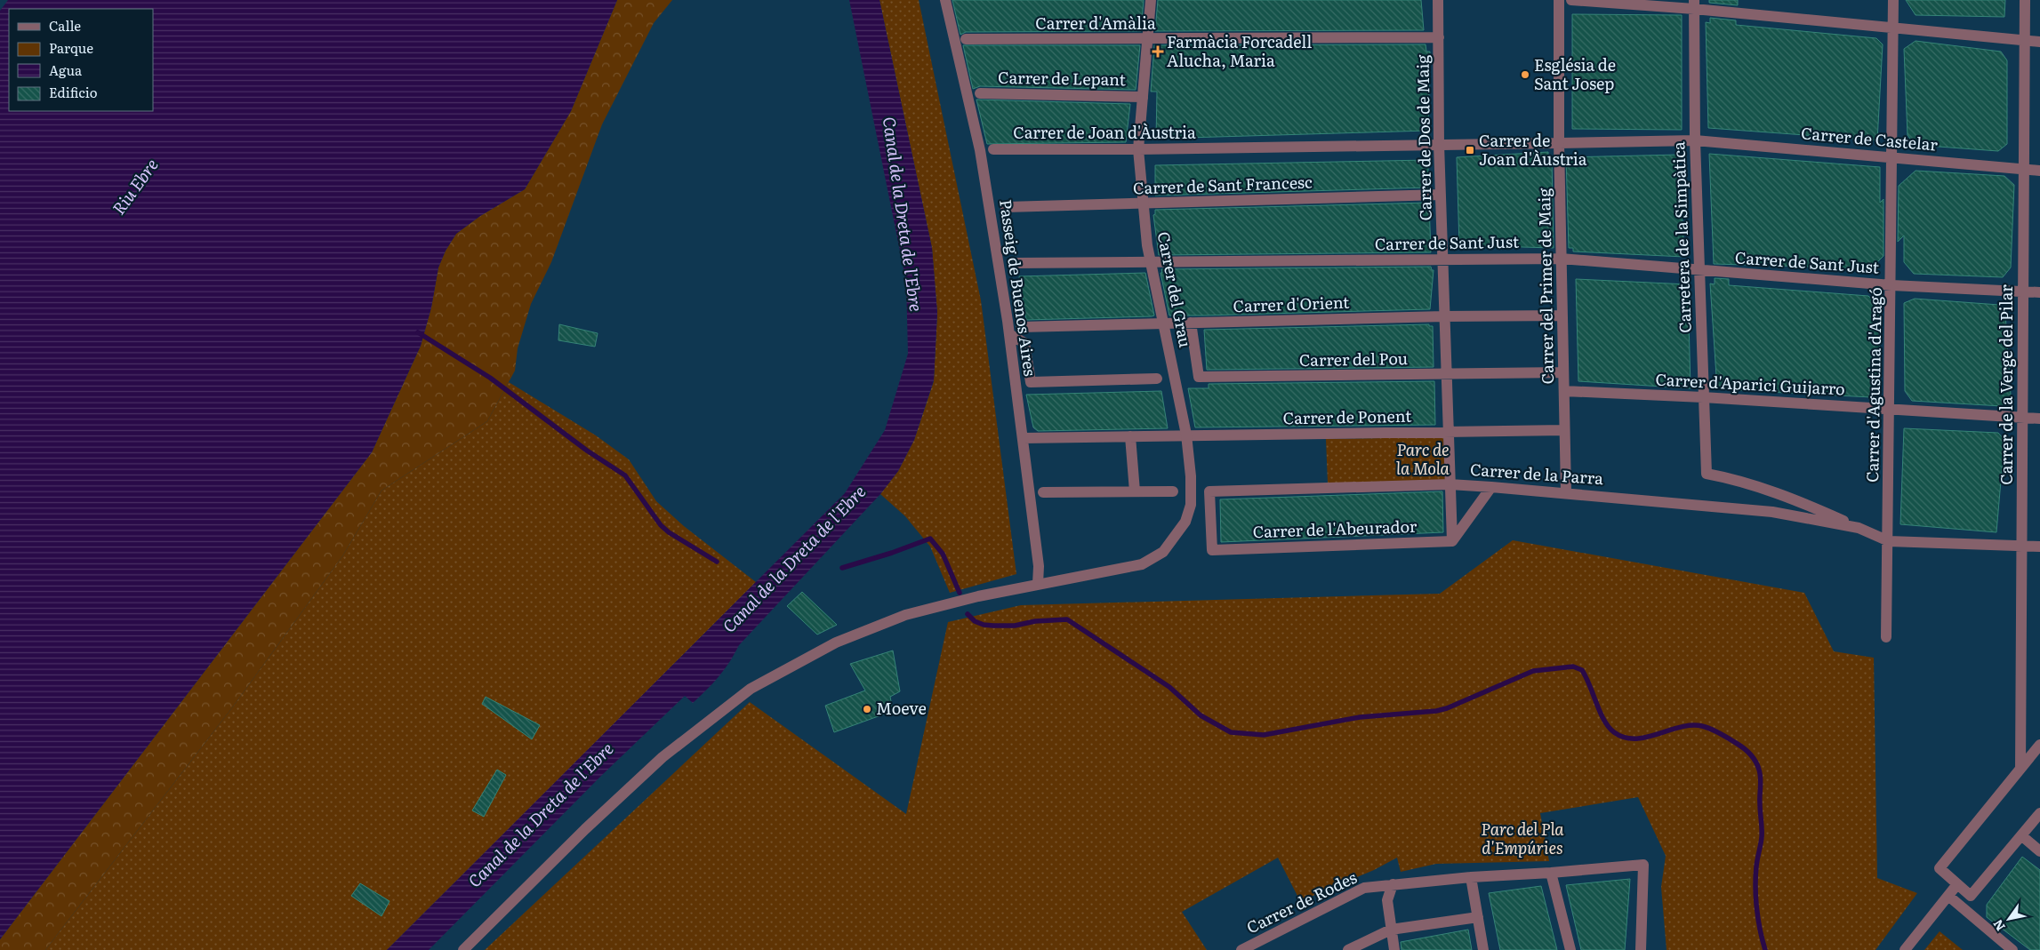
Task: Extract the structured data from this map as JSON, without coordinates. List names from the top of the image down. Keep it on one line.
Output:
{"streets":{"street":["Carrer d'Amàlia","Carrer de Lepant","Carrer de Joan d'Àustria","Carrer de Dos de Maig","Carrer de Castelar","Carrer de Sant Francesc","Carretera de la Simpàtica","Carrer de Sant Just","Carrer del Primer de Maig","Passeig de Buenos Aires","Carrer del Grau","Carrer d'Orient","Carrer del Pou","Carrer d'Aparici Guijarro","Carrer d'Agustina d'Aragó","Carrer de la Verge del Pilar","Carrer de Ponent","Carrer de la Parra","Carrer de l'Abeurador","Carrer de Rodes"]},"crossings":[["Carrer d'Amàlia","Carrer de Dos de Maig"],["Carrer d'Amàlia","Carrer del Grau"],["Carrer de Lepant","Carrer del Grau"],["Carrer de Joan d'Àustria","Carrer de Dos de Maig"],["Carrer de Joan d'Àustria","Carrer de Castelar"],["Carrer de Joan d'Àustria","Carretera de la Simpàtica"],["Carrer de Joan d'Àustria","Carrer del Primer de Maig"],["Carrer de Joan d'Àustria","Carrer del Grau"],["Carrer de Dos de Maig","Carrer de Sant Francesc"],["Carrer de Dos de Maig","Carrer de Sant Just"],["Carrer de Dos de Maig","Carrer d'Orient"],["Carrer de Dos de Maig","Carrer del Pou"],["Carrer de Dos de Maig","Carrer de Ponent"],["Carrer de Dos de Maig","Carrer de la Parra"],["Carrer de Dos de Maig","Carrer de l'Abeurador"],["Carrer de Castelar","Carretera de la Simpàtica"],["Carrer de Castelar","Carrer d'Agustina d'Aragó"],["Carrer de Castelar","Carrer de la Verge del Pilar"],["Carrer de Sant Francesc","Carrer del Grau"],["Carretera de la Simpàtica","Carrer de Sant Just"],["Carretera de la Simpàtica","Carrer d'Aparici Guijarro"],["Carretera de la Simpàtica","Carrer de la Parra"],["Carrer de Sant Just","Carrer del Primer de Maig"],["Carrer de Sant Just","Carrer del Grau"],["Carrer de Sant Just","Carrer d'Agustina d'Aragó"],["Carrer de Sant Just","Carrer de la Verge del Pilar"],["Carrer del Primer de Maig","Carrer d'Orient"],["Carrer del Primer de Maig","Carrer del Pou"],["Carrer del Primer de Maig","Carrer d'Aparici Guijarro"],["Carrer del Primer de Maig","Carrer de Ponent"],["Carrer del Primer de Maig","Carrer de la Parra"],["Passeig de Buenos Aires","Carrer del Grau"],["Passeig de Buenos Aires","Carrer de Ponent"],["Carrer del Grau","Carrer d'Orient"],["Carrer del Grau","Carrer de Ponent"],["Carrer d'Orient","Carrer del Pou"],["Carrer d'Aparici Guijarro","Carrer d'Agustina d'Aragó"],["Carrer d'Aparici Guijarro","Carrer de la Verge del Pilar"],["Carrer d'Agustina d'Aragó","Carrer de la Parra"],["Carrer de la Parra","Carrer de l'Abeurador"]],"water":["Riu Ebre","Canal de la Dreta de l'Ebre"],"parks":["Parc de la Mola","Parc del Pla d'Empúries"],"places":{"health":["Farmàcia Forcadell Alucha, Maria"],"other":["Església de Sant Josep","Moeve"],"transit":["Carrer de Joan d'Àustria"]},"legend":["Calle","Parque","Agua","Edificio"],"north":"bottom left"}
